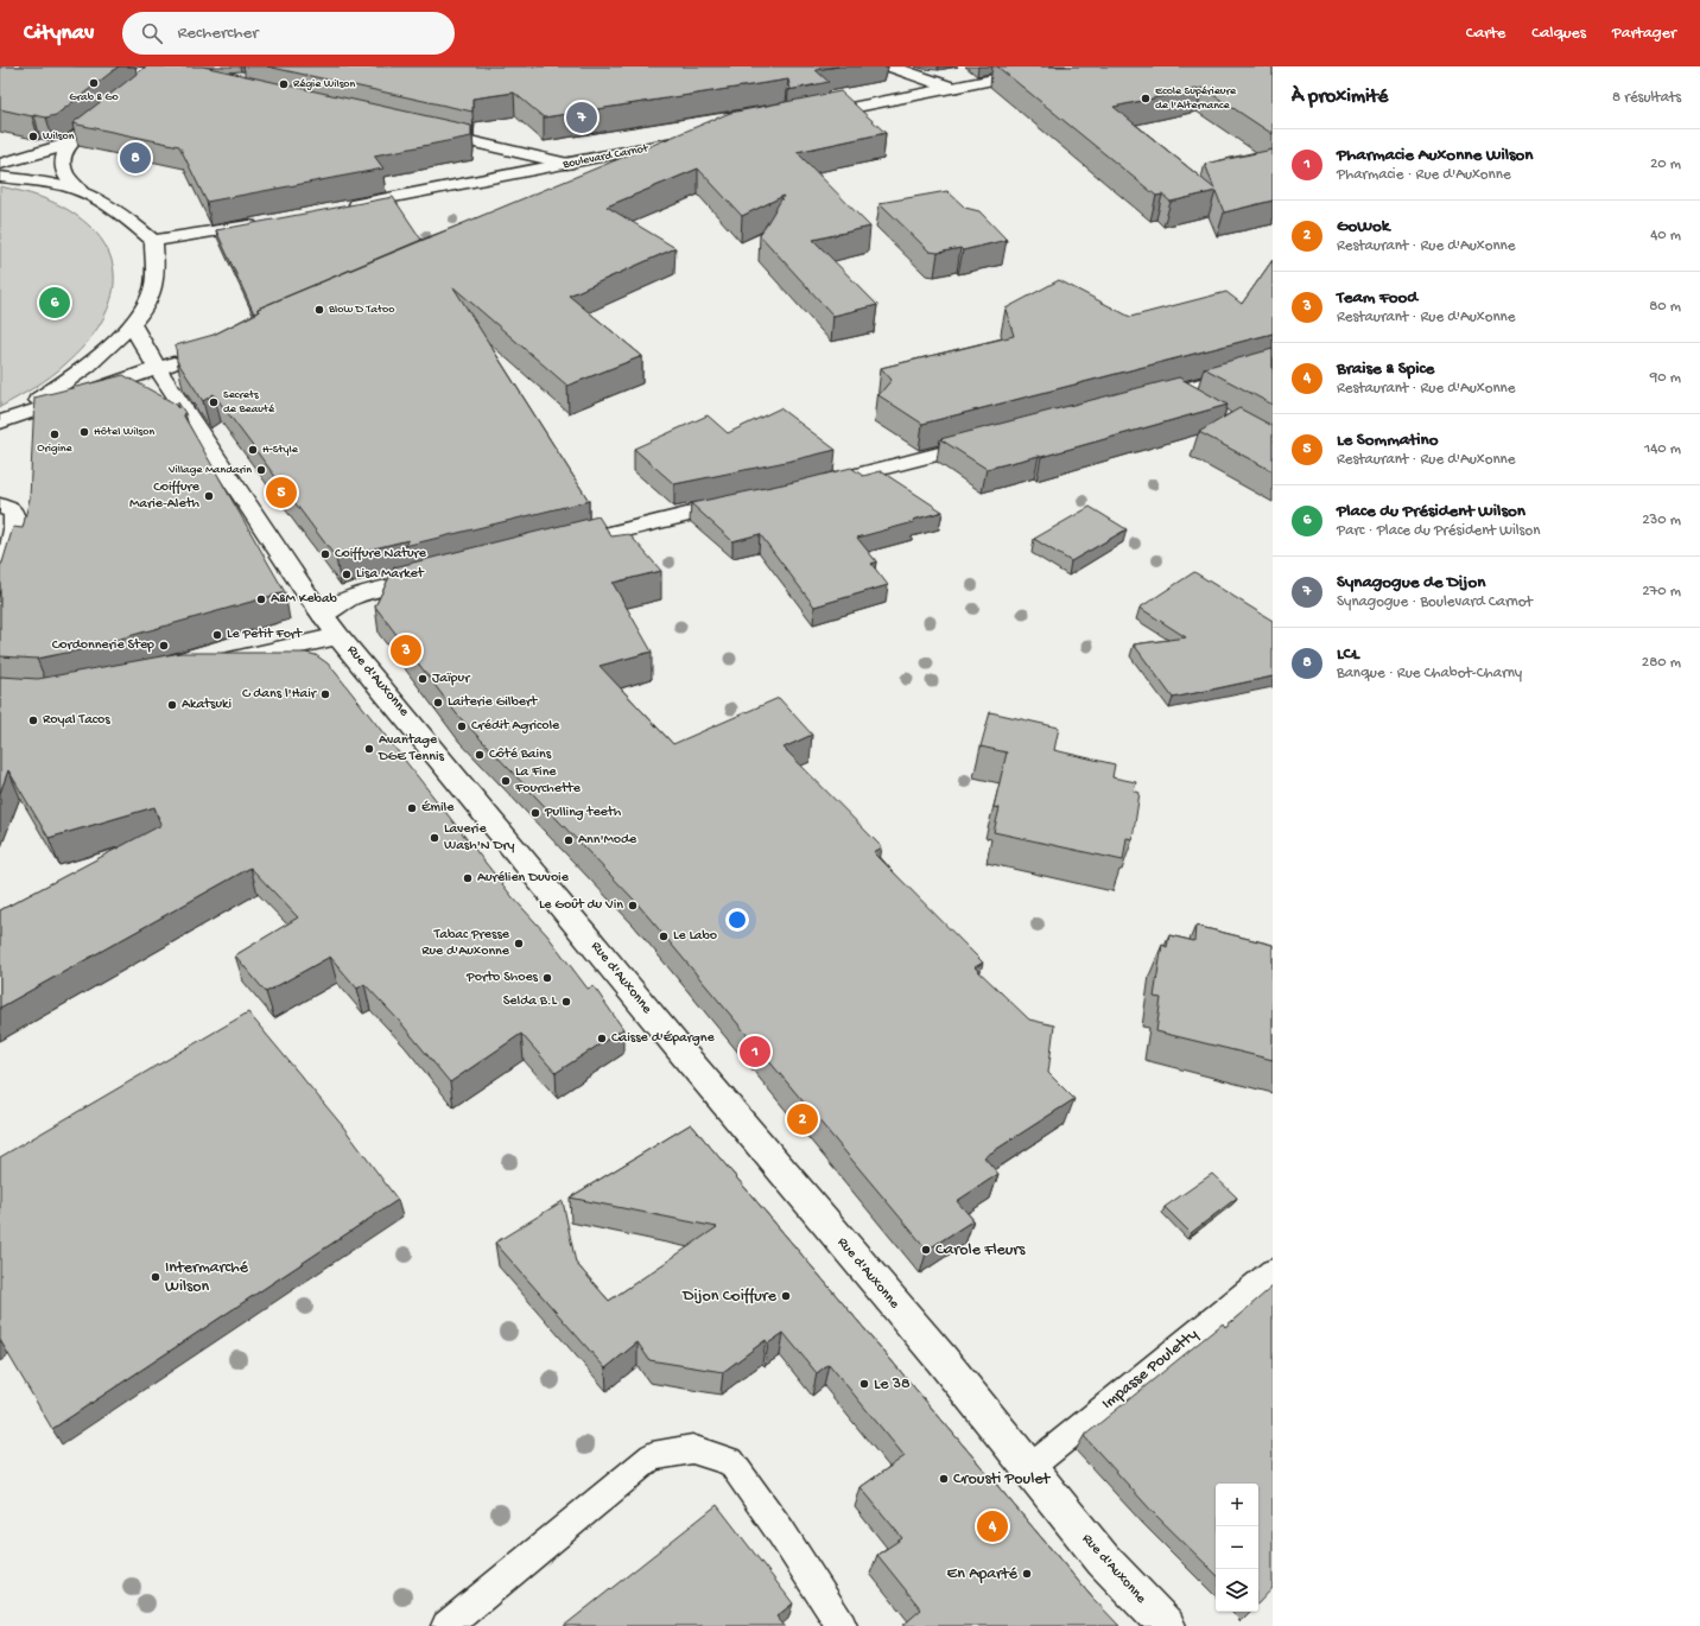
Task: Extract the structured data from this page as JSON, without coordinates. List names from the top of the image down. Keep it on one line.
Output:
{"streets":{"main road":["Boulevard Carnot","Rue d'Auxonne"],"lane":["Impasse Pouletty"]},"crossings":[["Rue d'Auxonne","Impasse Pouletty"]],"places":["Grab & Go","Régie Wilson","Ecole Supérieure de l'Alternance","Wilson","Blow D Tatoo","Secrets de Beauté","Hôtel Wilson","Origine","H-Style","Village Mandarin","Coiffure Marie-Aleth","Coiffure Nature","Lisa Market","A&M Kebab","Le Petit Fort","Cordonnerie Step","Jaïpur","C dans l'Hair","Laiterie Gilbert","Akatsuki","Royal Tacos","Crédit Agricole","Avantage DGE Tennis","Côté Bains","La Fine Fourchette","Émile","Pulling teeth","Laverie Wash'N Dry","Ann'Mode","Aurélien Duvoie","Le Goût du Vin","Le Labo","Tabac Presse Rue d'Auxonne","Porto Shoes","Selda B.L","Caisse d'Épargne","Carole Fleurs","Intermarché Wilson","Dijon Coiffure","Le 38","Crousti Poulet","En Aparté"],"page":{"header":"Citynav","search":"Rechercher","nav":["Carte","Calques","Partager"],"heading":["À proximité","8 résultats"],"pins":["7","8","6","5","3","1","2","4"],"list":[{"mark":"1","name":"Pharmacie Auxonne Wilson","note":"Pharmacie · Rue d'Auxonne","value":"20 m"},{"mark":"2","name":"GoWok","note":"Restaurant · Rue d'Auxonne","value":"40 m"},{"mark":"3","name":"Team Food","note":"Restaurant · Rue d'Auxonne","value":"80 m"},{"mark":"4","name":"Braise & Spice","note":"Restaurant · Rue d'Auxonne","value":"90 m"},{"mark":"5","name":"Le Sommatino","note":"Restaurant · Rue d'Auxonne","value":"140 m"},{"mark":"6","name":"Place du Président Wilson","note":"Parc · Place du Président Wilson","value":"230 m"},{"mark":"7","name":"Synagogue de Dijon","note":"Synagogue · Boulevard Carnot","value":"270 m"},{"mark":"8","name":"LCL","note":"Banque · Rue Chabot-Charny","value":"280 m"}],"map_buttons":["+","−"]}}
